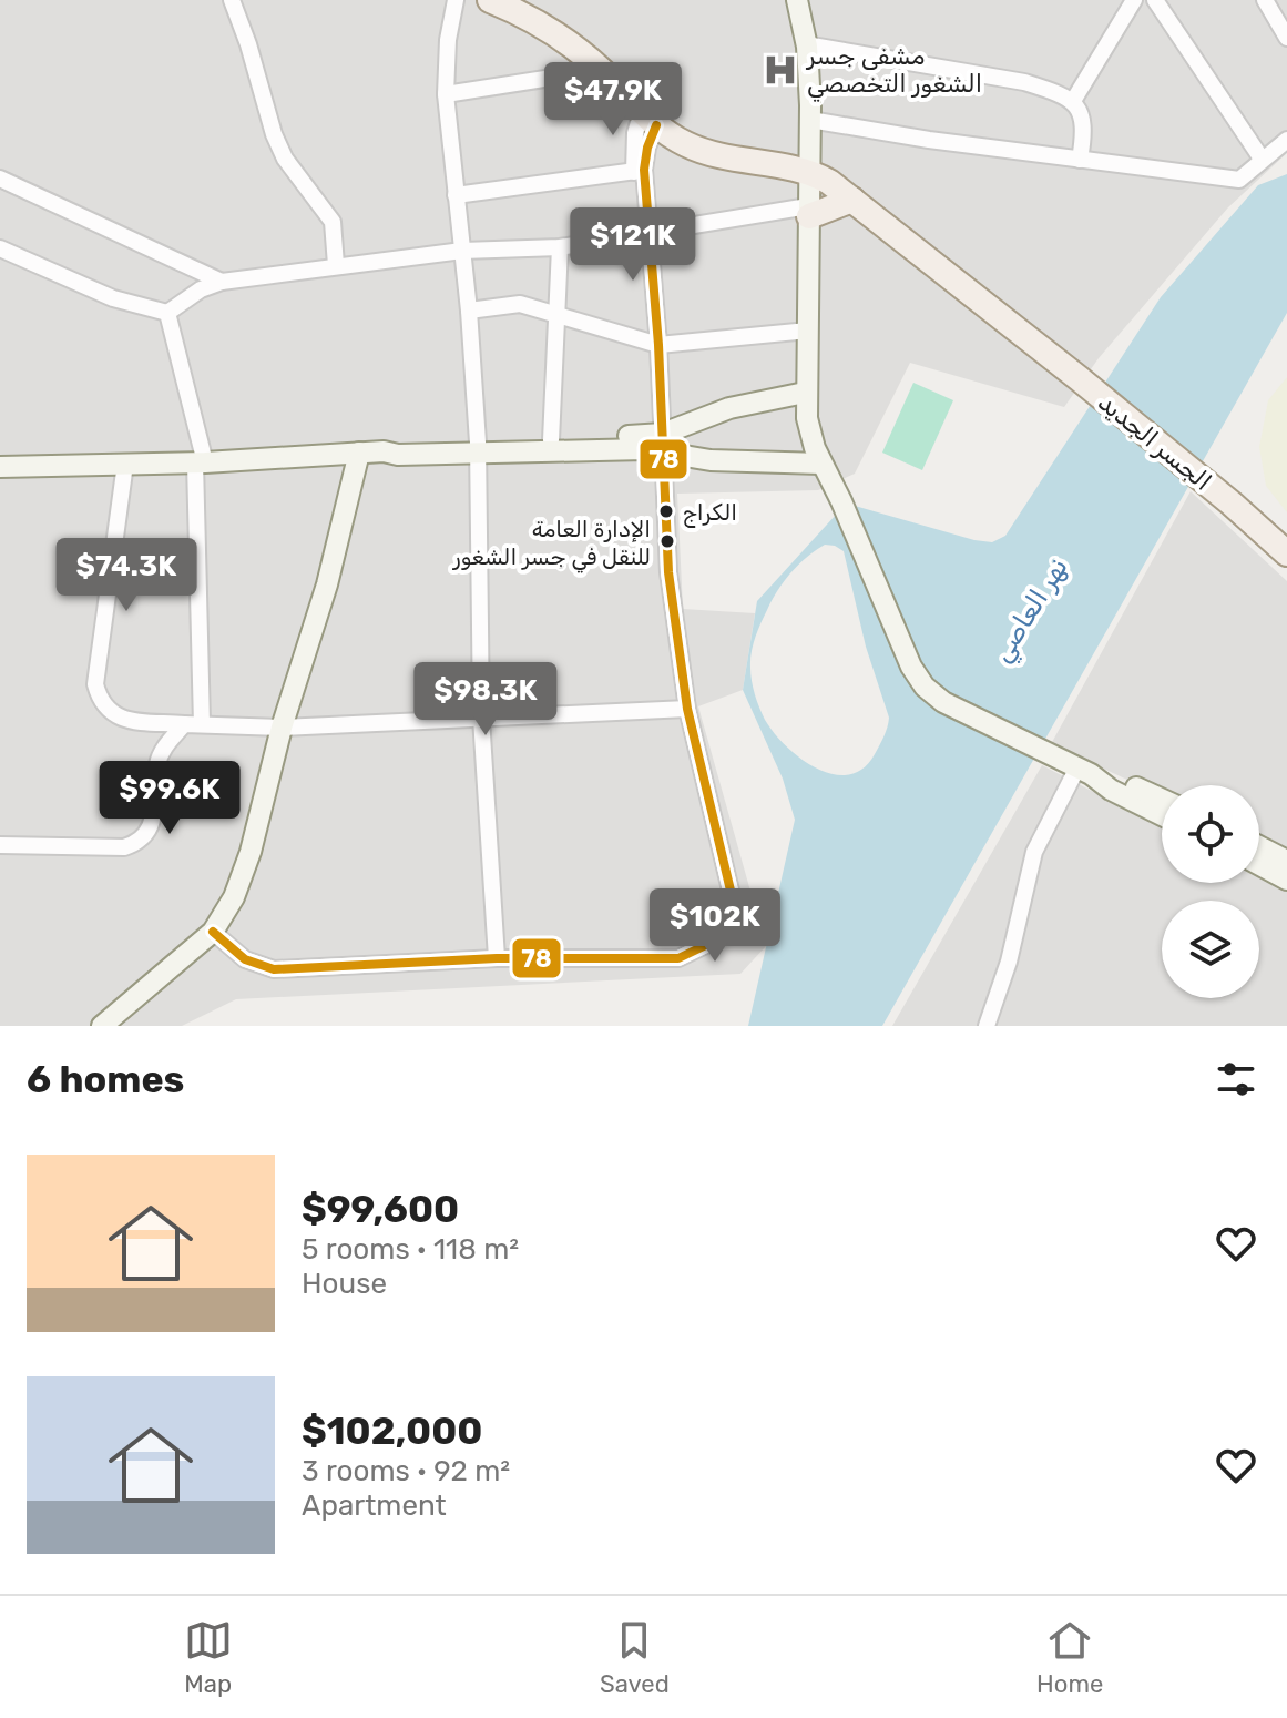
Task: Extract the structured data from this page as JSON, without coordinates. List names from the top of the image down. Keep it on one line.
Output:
{"streets":{"main road":["الجسر الجديد"]},"water":["نهر العاصي"],"places":{"hospital":["مشفى جسر الشغور التخصصي"],"other":["الكراج","الإدارة العامة للنقل في جسر الشغور"]},"lines":["transit line 78"],"page":{"price":["$47.9K","$121K","$74.3K","$98.3K","$99.6K","$102K"],"heading":"6 homes","list":[{"name":"$99,600","note":"5 rooms · 118 m² · House"},{"name":"$102,000","note":"3 rooms · 92 m² · Apartment"}],"tabs":["Map","Saved","Home"]}}
